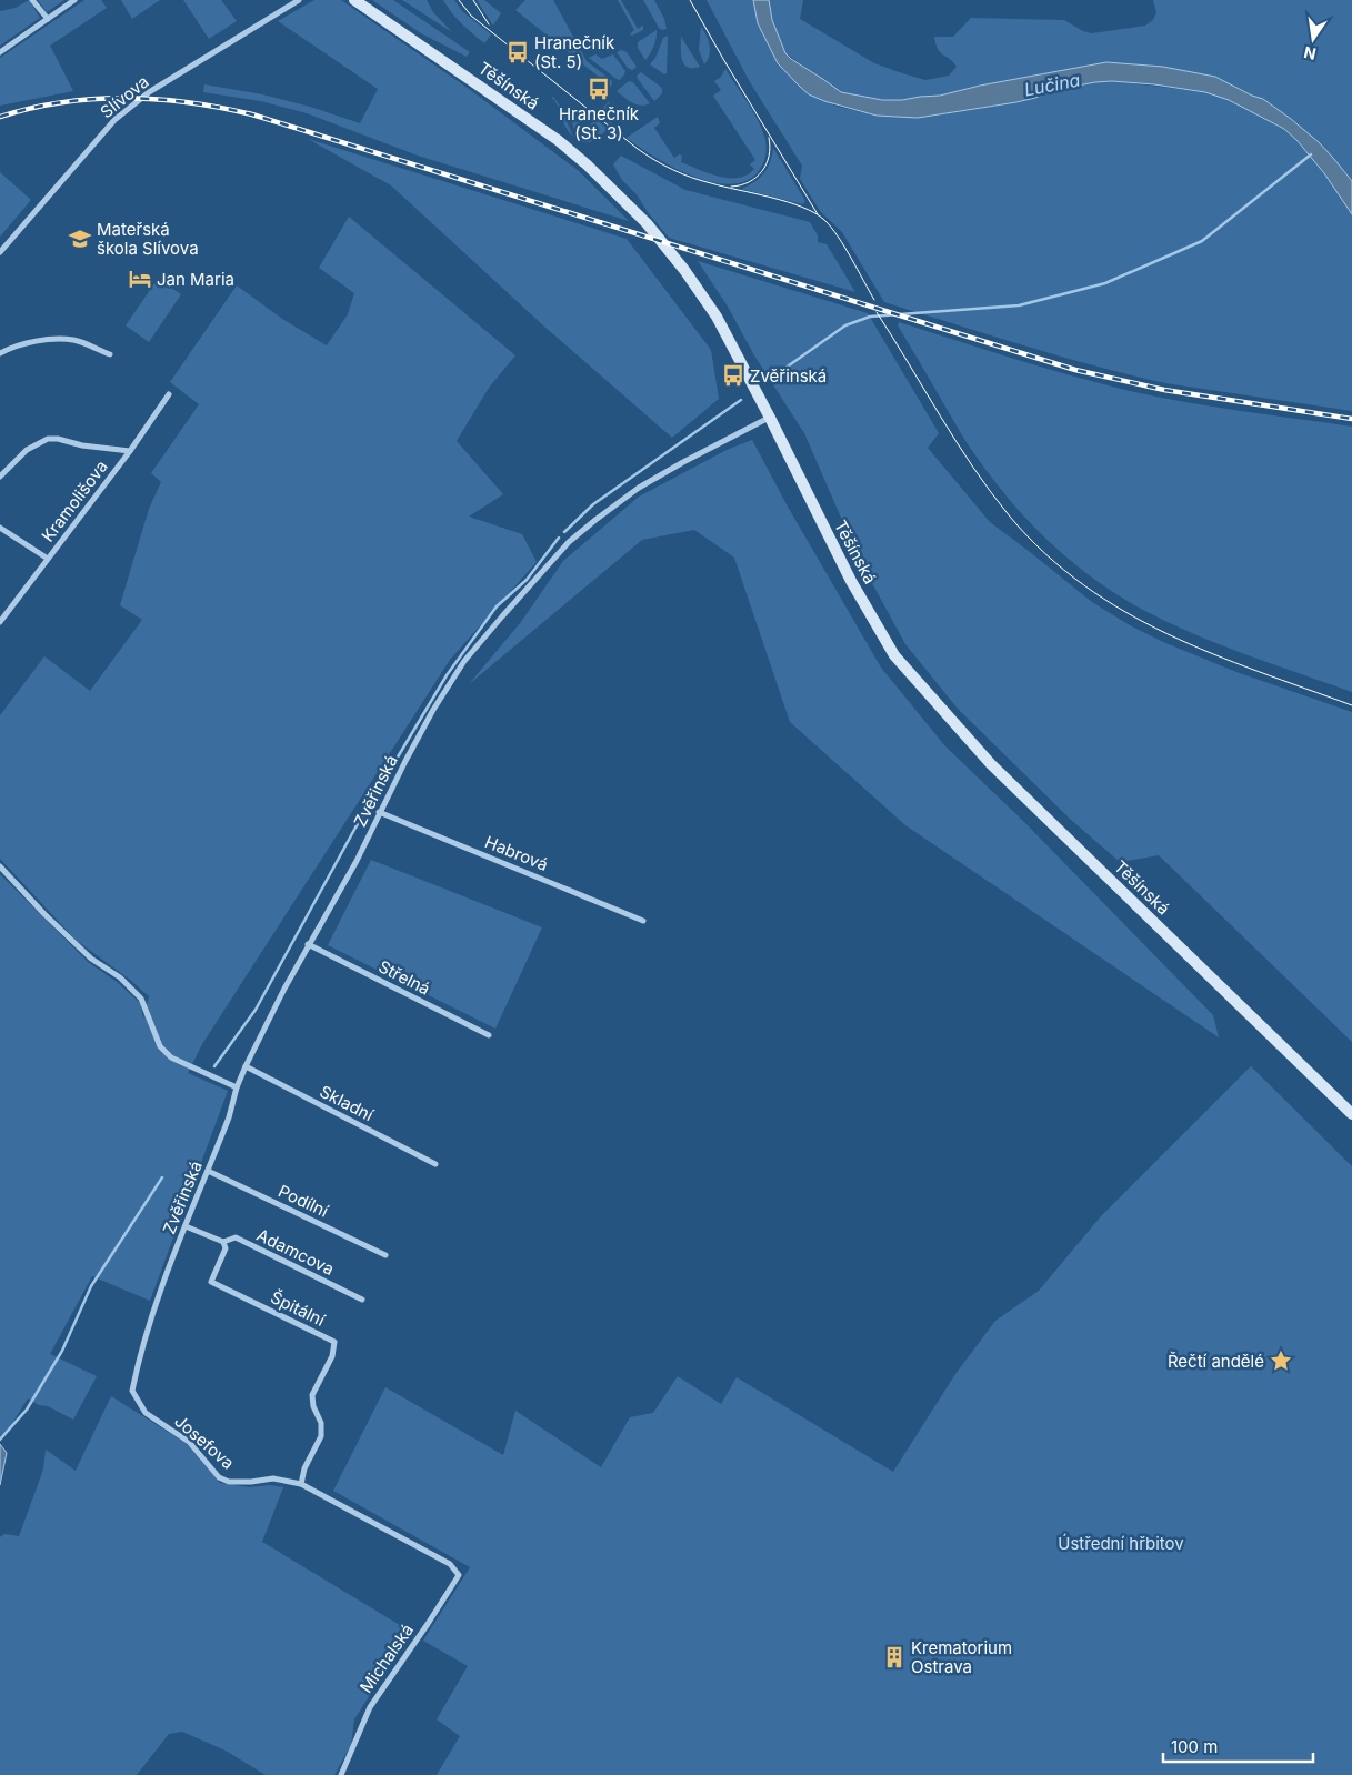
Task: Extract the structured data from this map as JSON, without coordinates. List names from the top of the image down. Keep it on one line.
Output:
{"streets":{"main road":["Těšínská"],"street":["Slívova","Kramolišova","Zvěřinská","Habrová","Střelná","Skladní","Podílní","Adamcova","Špitální","Josefova","Michalská"]},"crossings":[["Těšínská","Zvěřinská"],["Zvěřinská","Habrová"],["Zvěřinská","Střelná"],["Zvěřinská","Skladní"],["Zvěřinská","Podílní"],["Zvěřinská","Adamcova"],["Zvěřinská","Josefova"],["Adamcova","Špitální"],["Špitální","Josefova"],["Josefova","Michalská"]],"water":["Lučina"],"parks":["Ústřední hřbitov"],"places":{"bus stop":["Hranečník (St. 5)","Hranečník (St. 3)","Zvěřinská"],"school or university":["Mateřská škola Slívova"],"hotel":["Jan Maria"],"place":["Řečtí andělé"],"building":["Krematorium Ostrava"]},"scale_bar":"100 m","north":"bottom"}
